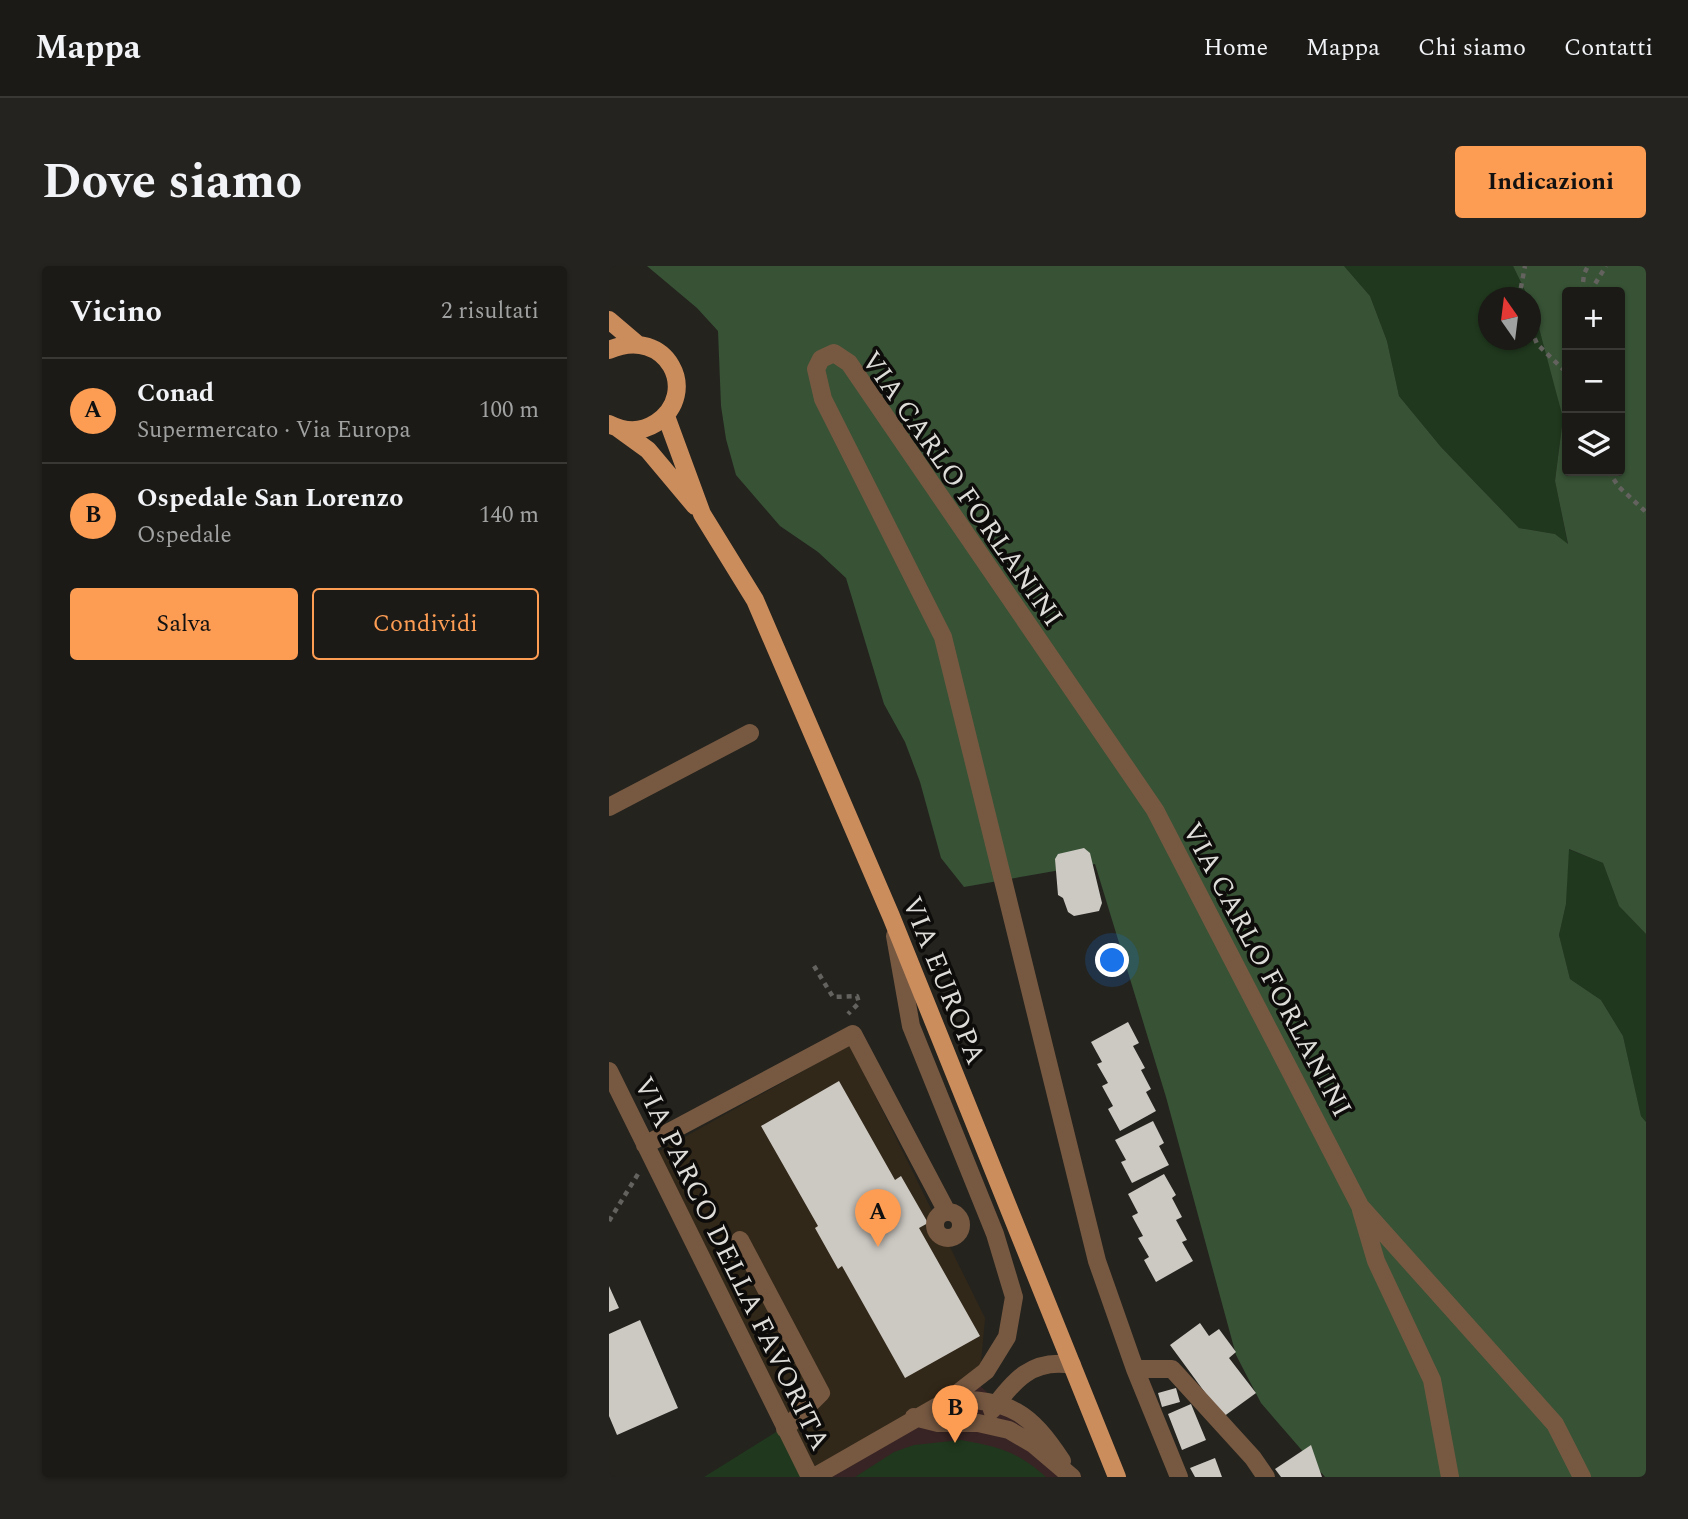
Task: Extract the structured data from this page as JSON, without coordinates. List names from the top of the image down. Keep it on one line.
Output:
{"streets":{"main road":["VIA EUROPA"],"street":["VIA CARLO FORLANINI","VIA PARCO DELLA FAVORITA"]},"north":"top","page":{"header":"Mappa","nav":["Home","Mappa","Chi siamo","Contatti"],"title":"Dove siamo","buttons":["Indicazioni",["Salva","Condividi"]],"heading":["Vicino","2 risultati"],"map_buttons":["+","−"],"list":[{"mark":"A","name":"Conad","note":"Supermercato · Via Europa","value":"100 m"},{"mark":"B","name":"Ospedale San Lorenzo","note":"Ospedale","value":"140 m"}],"pins":["A","B"]}}
